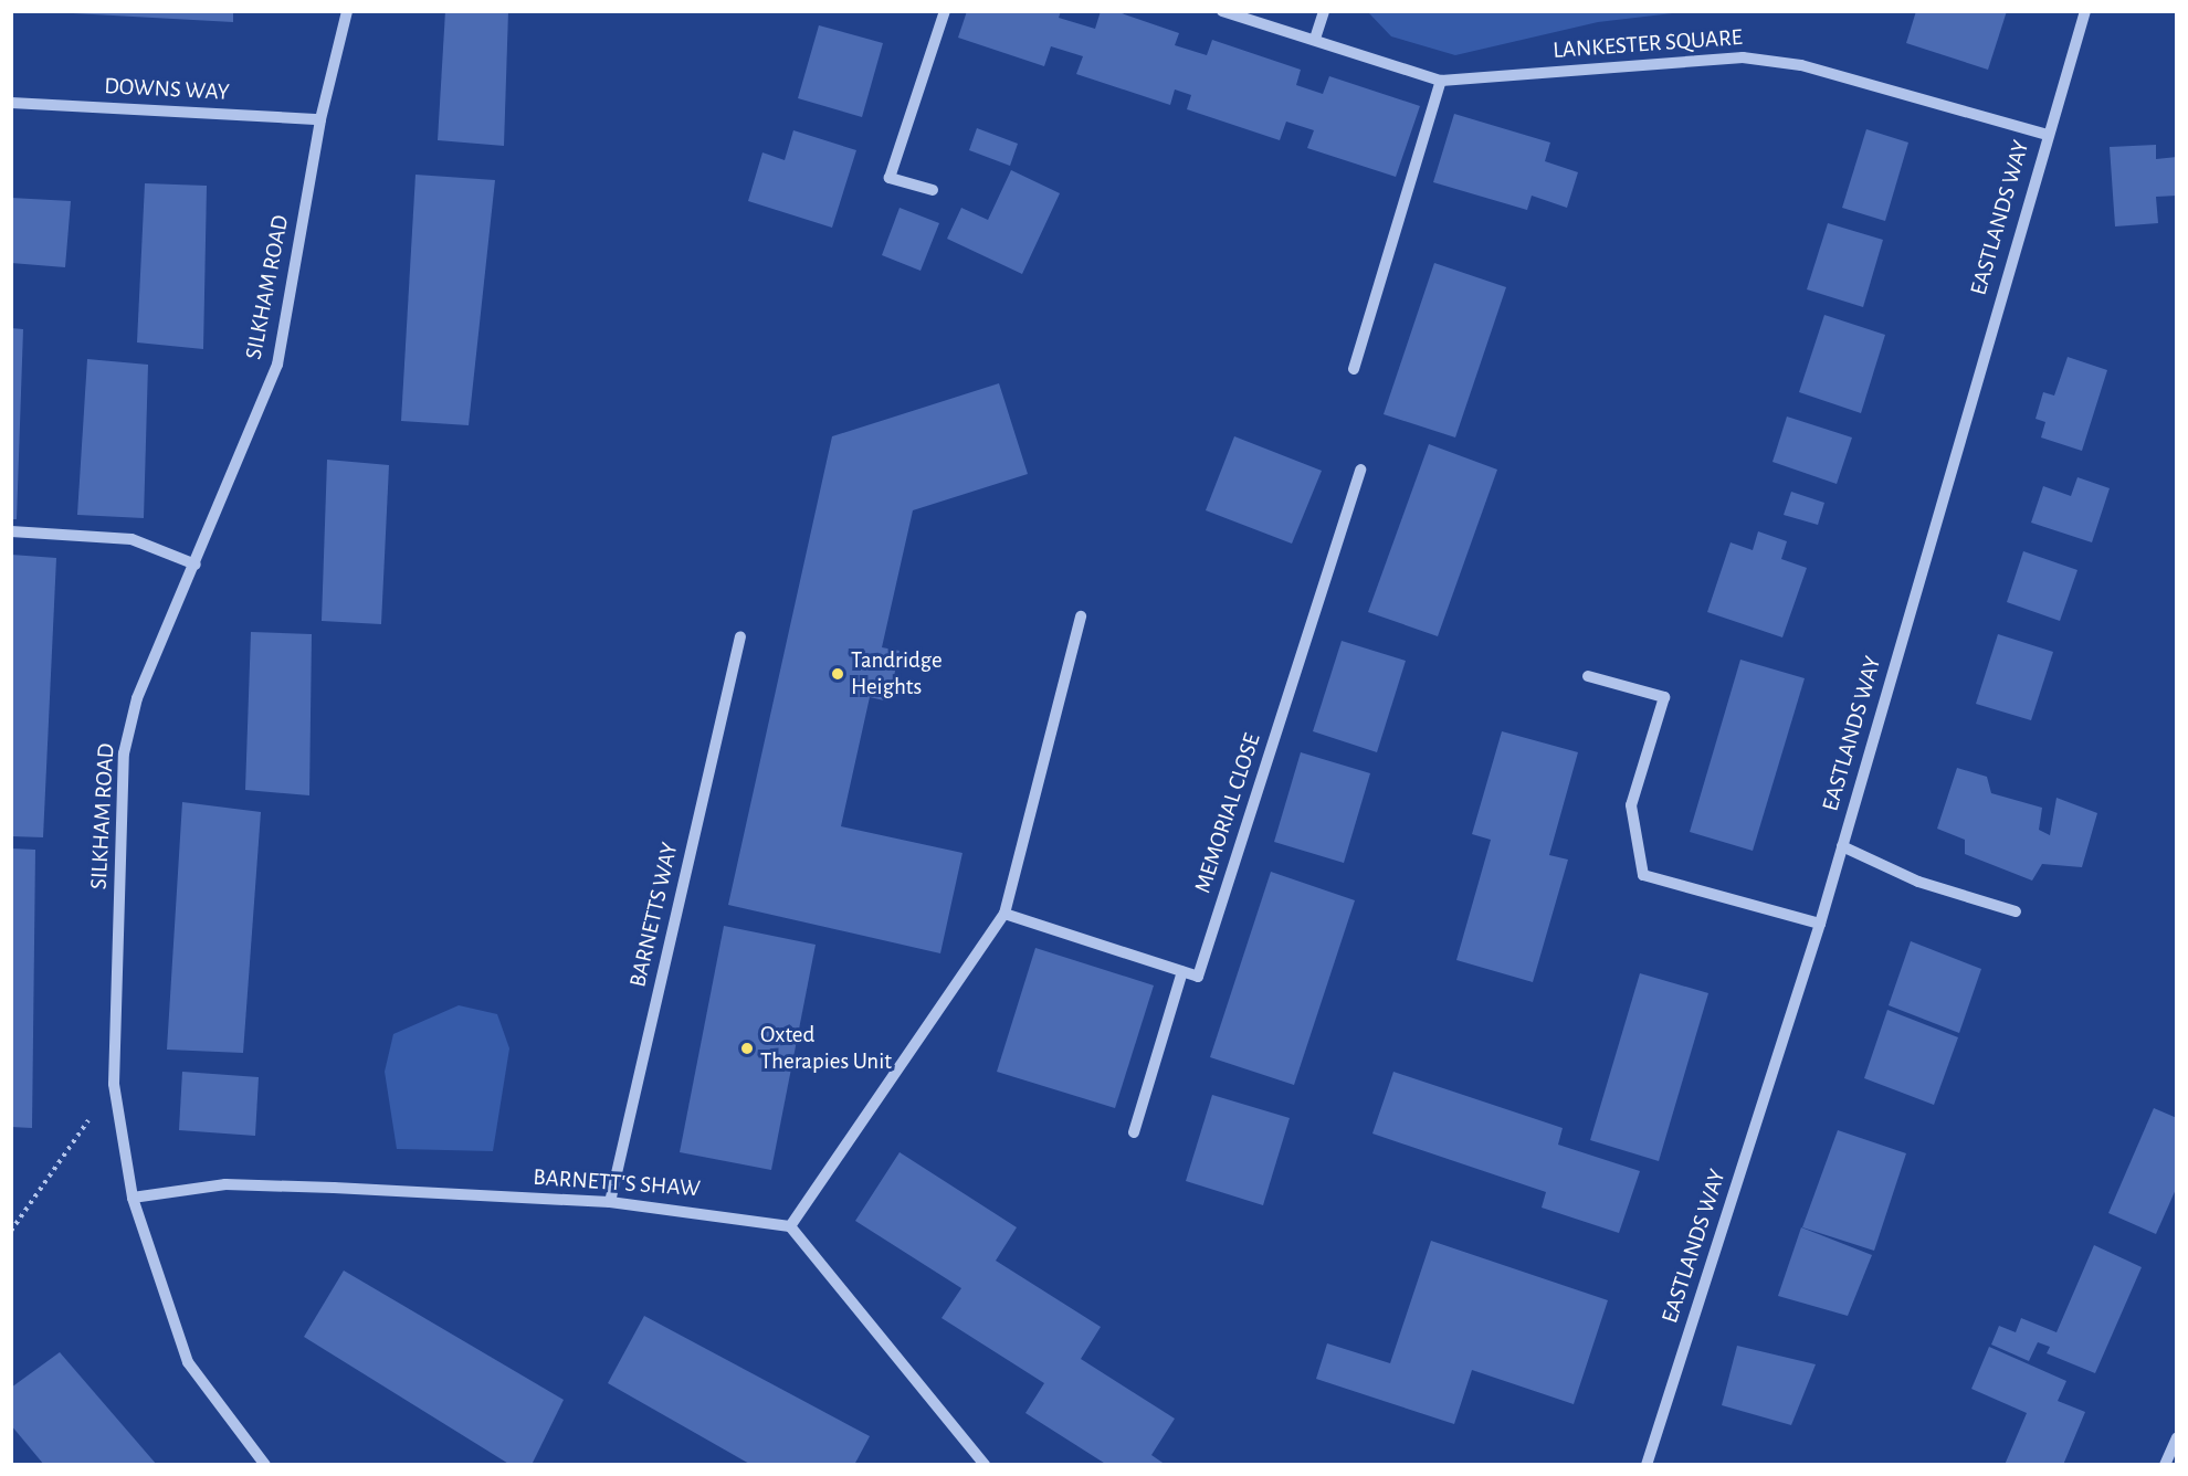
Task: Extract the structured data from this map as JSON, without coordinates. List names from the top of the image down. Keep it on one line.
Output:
{"streets":{"street":["LANKESTER SQUARE","DOWNS WAY","EASTLANDS WAY","SILKHAM ROAD","MEMORIAL CLOSE","BARNETTS WAY","BARNETT'S SHAW"]},"crossings":[["LANKESTER SQUARE","EASTLANDS WAY"],["DOWNS WAY","SILKHAM ROAD"],["SILKHAM ROAD","BARNETT'S SHAW"],["BARNETTS WAY","BARNETT'S SHAW"]],"places":["Tandridge Heights","Oxted Therapies Unit"]}
